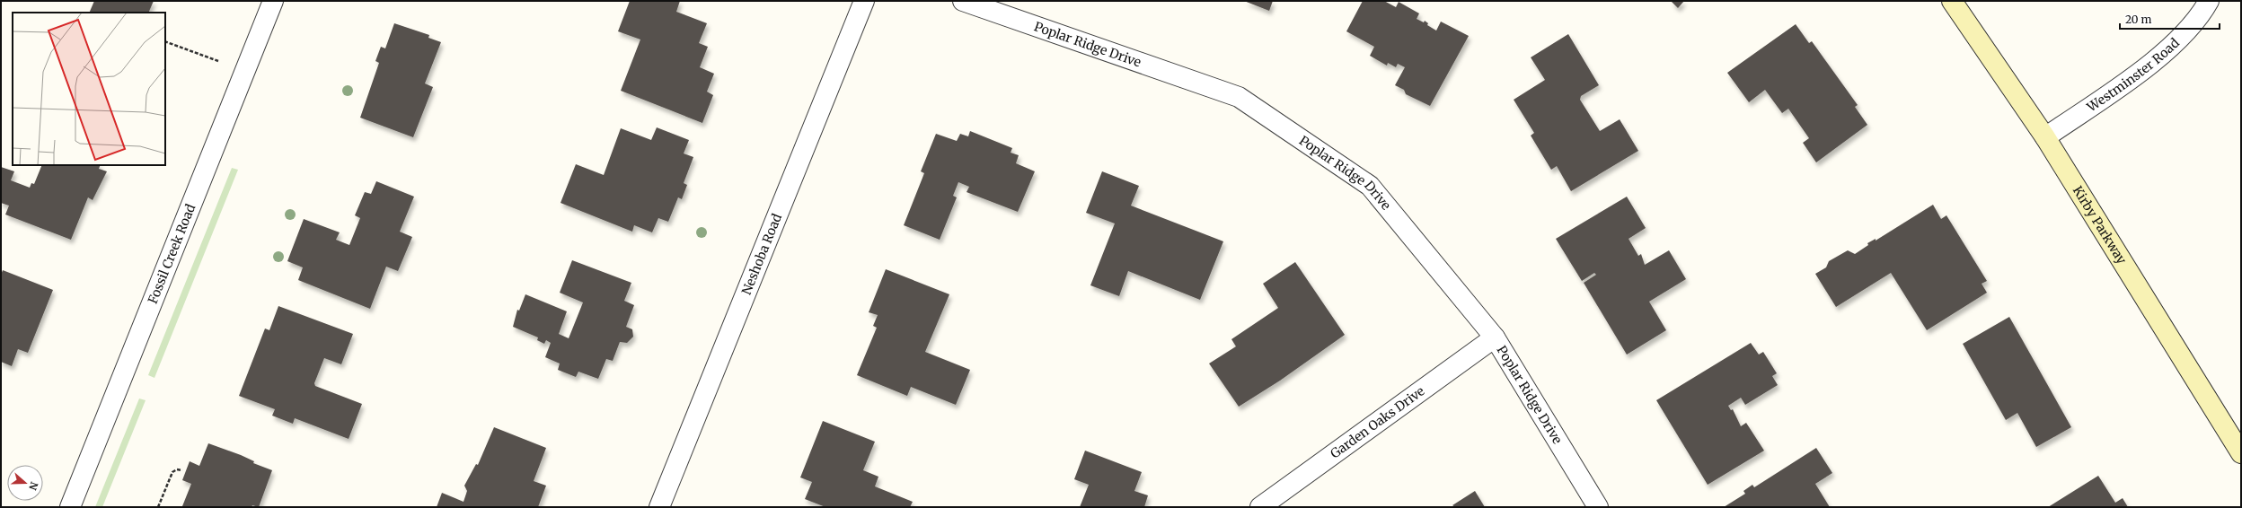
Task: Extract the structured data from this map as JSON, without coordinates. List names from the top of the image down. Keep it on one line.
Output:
{"streets":{"main road":["Kirby Parkway"],"street":["Poplar Ridge Drive","Westminster Road","Fossil Creek Road","Neshoba Road","Garden Oaks Drive"]},"crossings":[["Poplar Ridge Drive","Garden Oaks Drive"],["Westminster Road","Kirby Parkway"]],"scale_bar":"20 m","north":"right"}
